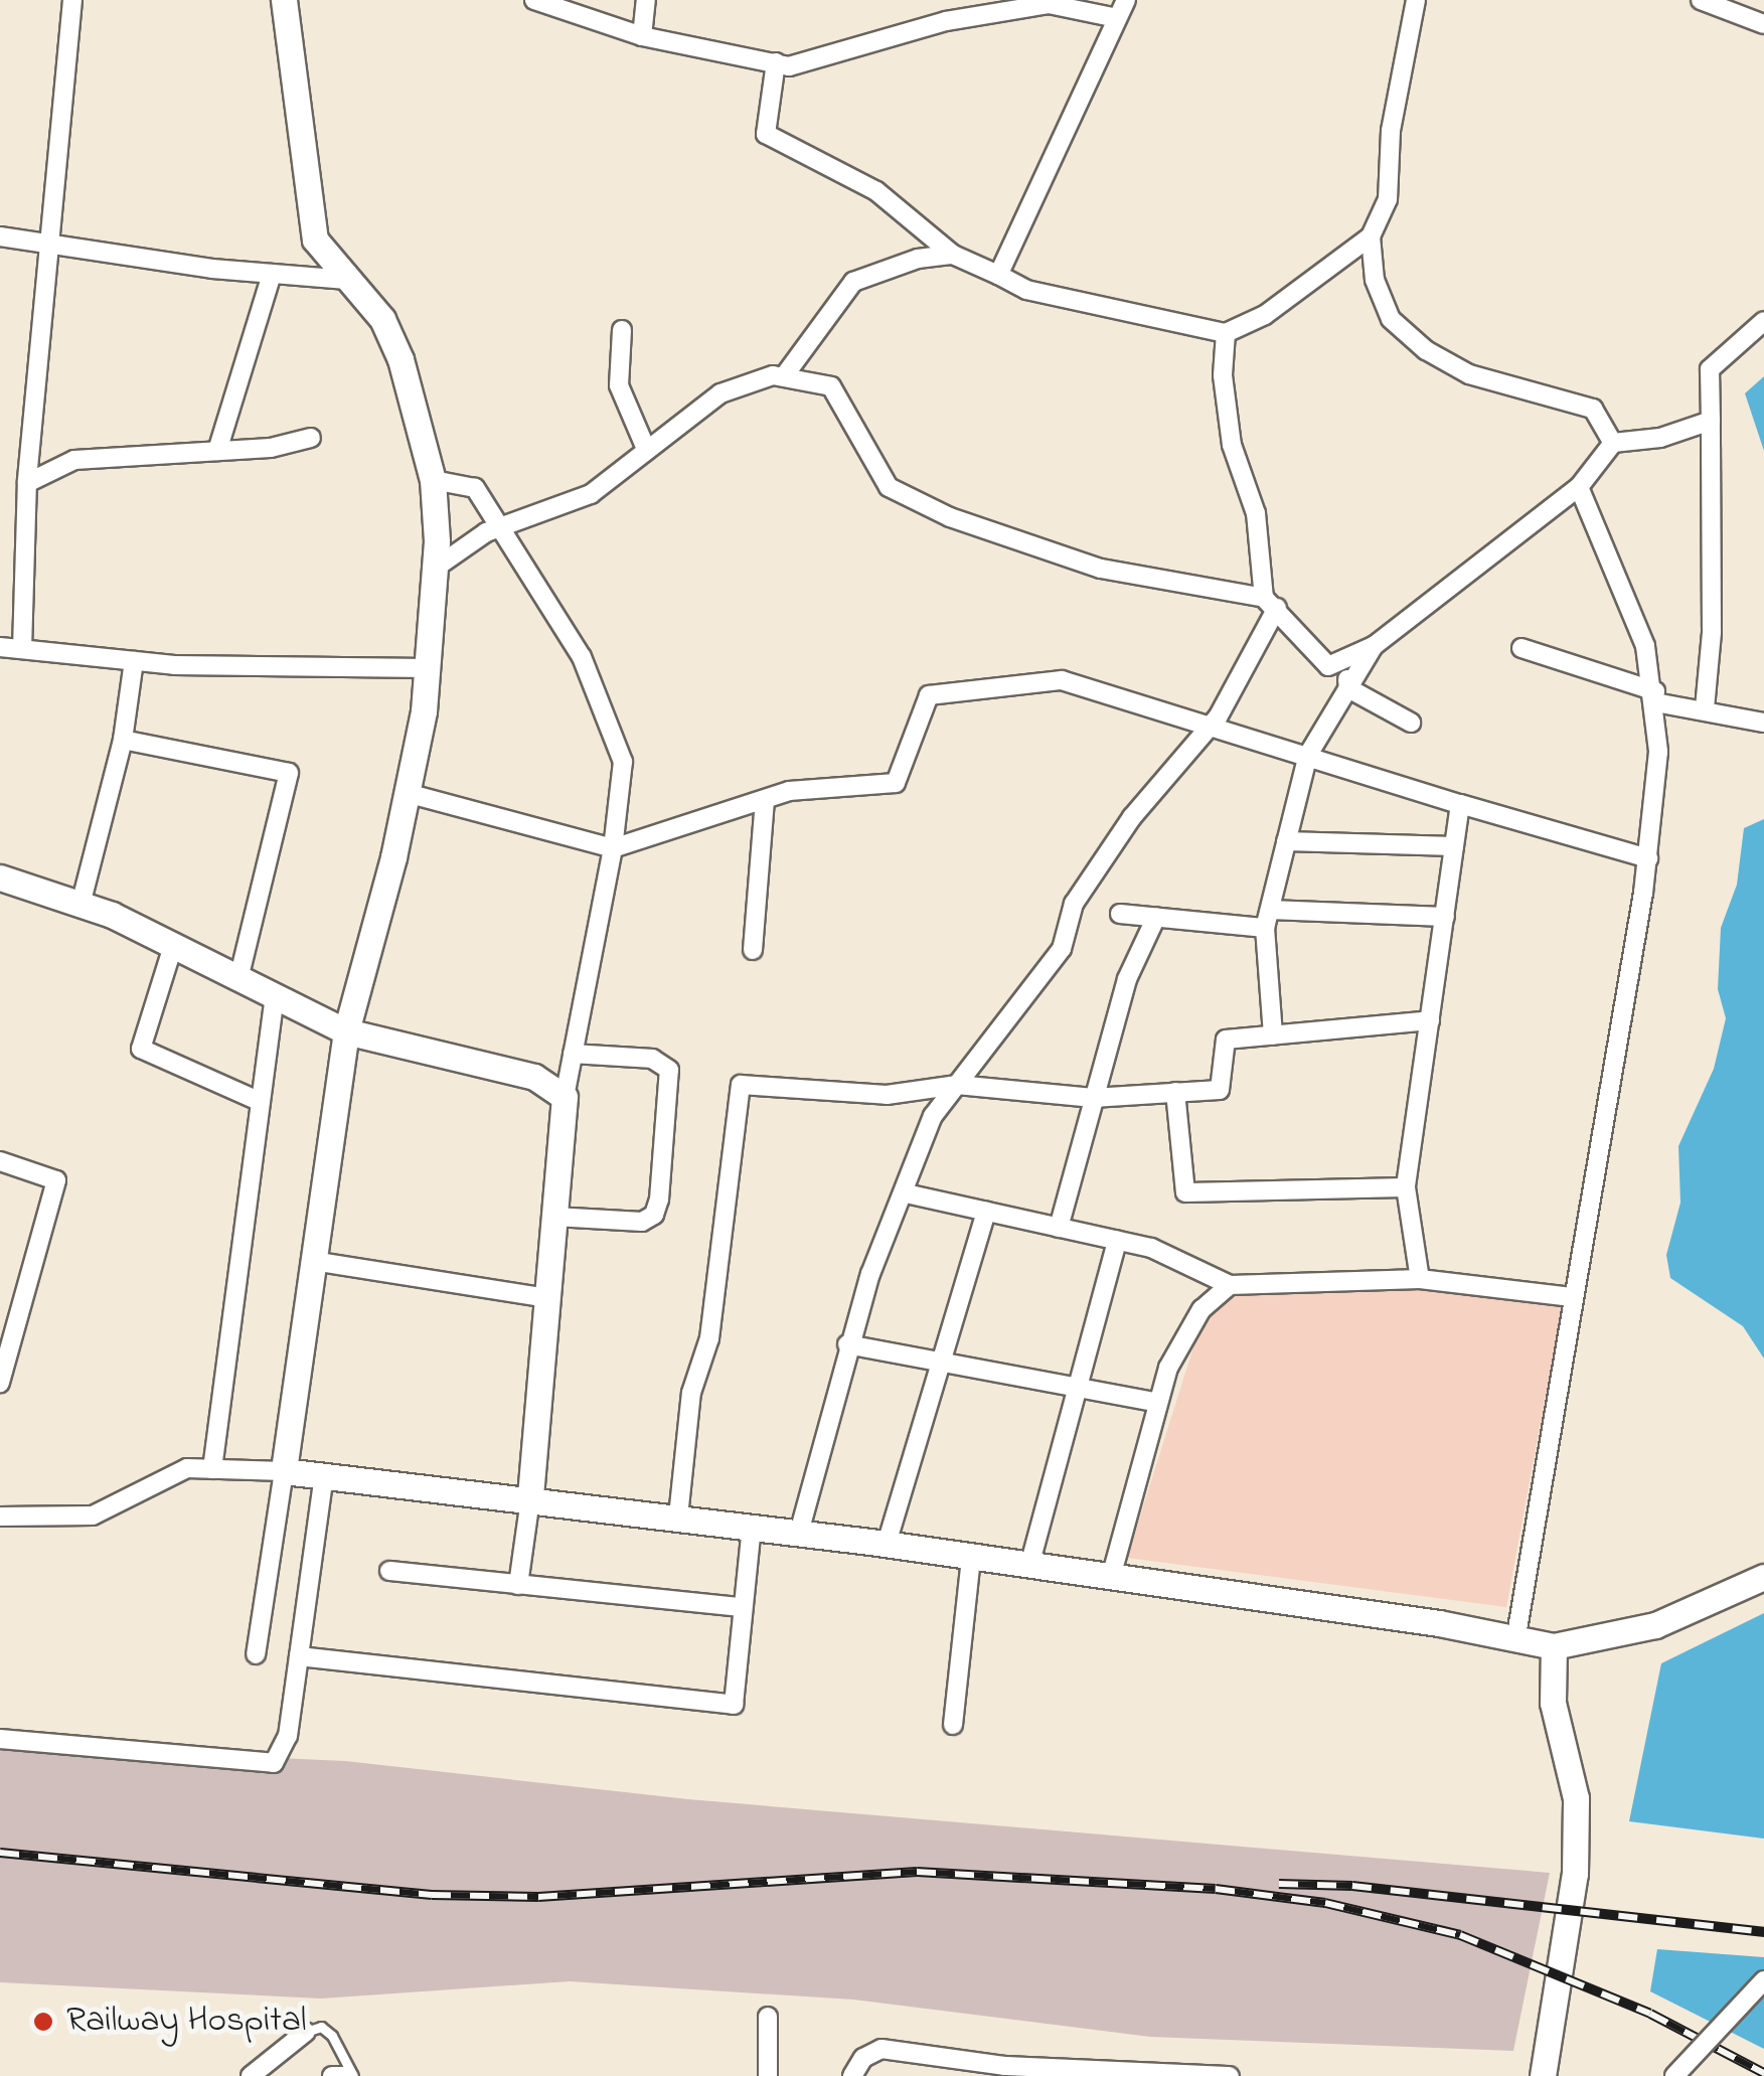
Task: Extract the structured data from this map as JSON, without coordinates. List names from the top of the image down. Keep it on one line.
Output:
{"places":["Railway Hospital"]}
